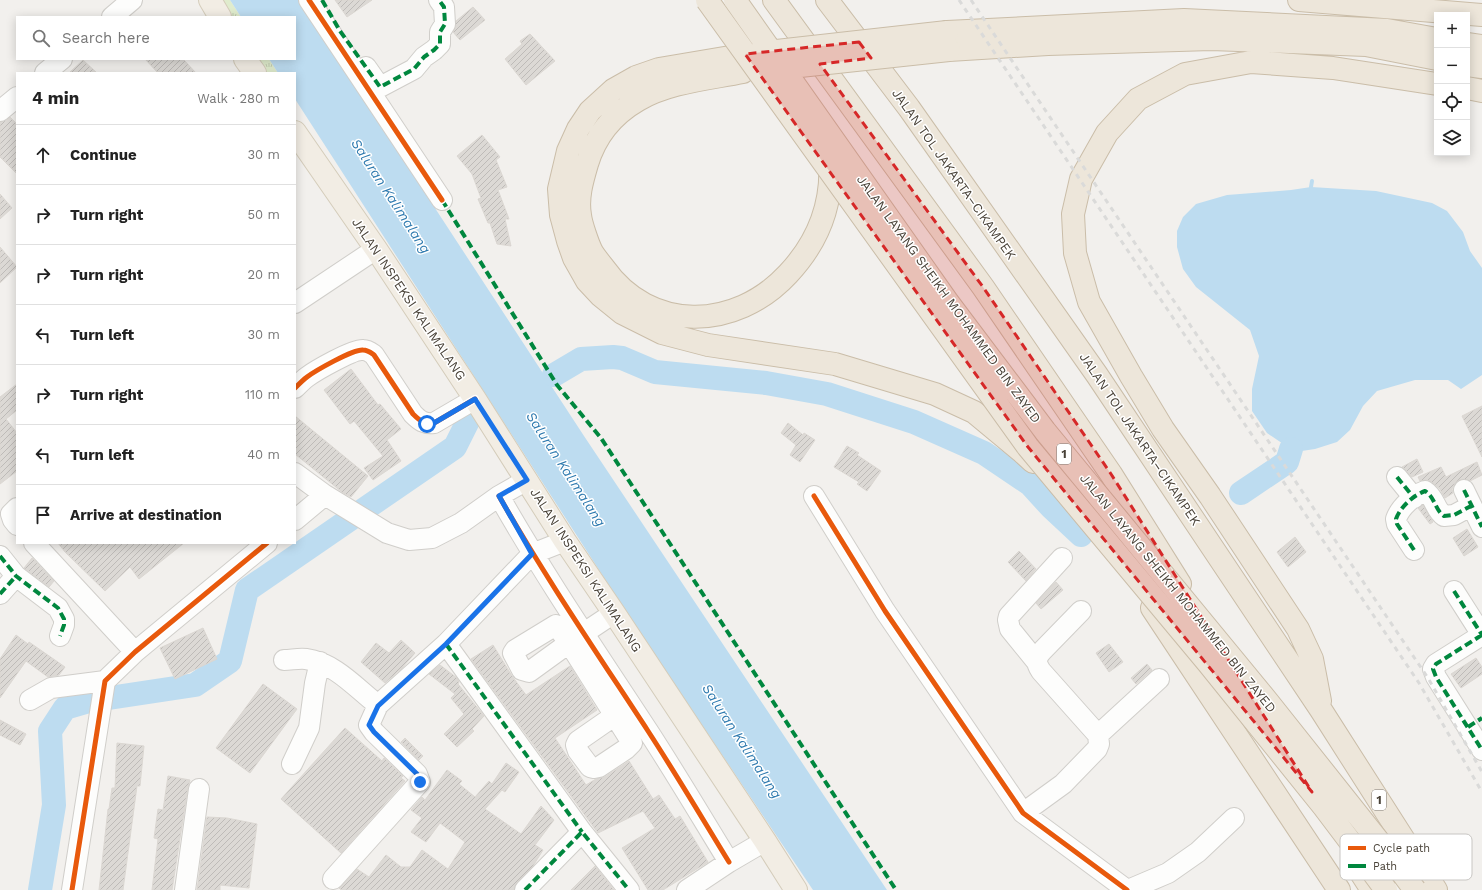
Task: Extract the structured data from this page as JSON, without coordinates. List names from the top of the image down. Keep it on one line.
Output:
{"streets":{"highway":["JALAN TOL JAKARTA–CIKAMPEK","JALAN LAYANG SHEIKH MOHAMMED BIN ZAYED","1"],"main road":["JALAN INSPEKSI KALIMALANG"]},"water":["Saluran Kalimalang"],"legend":["Cycle path","Path"],"page":{"map_buttons":["+","−"],"search":"Search here","heading":["4 min","Walk · 280 m"],"list":[["Continue","30 m"],["Turn right","50 m"],["Turn right","20 m"],["Turn left","30 m"],["Turn right","110 m"],["Turn left","40 m"],"Arrive at destination"]}}
